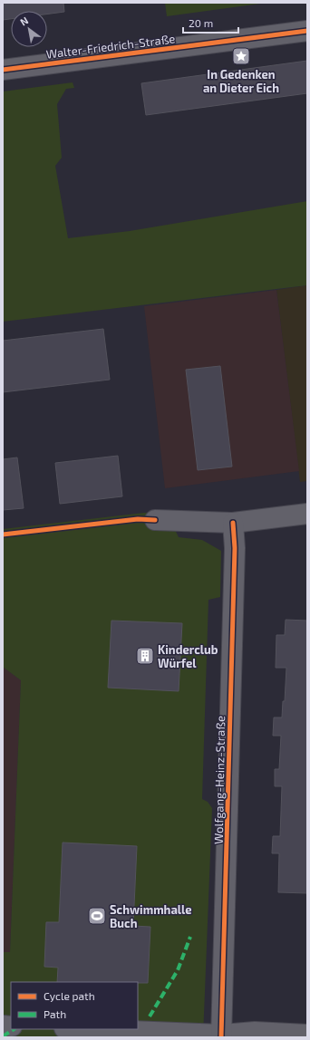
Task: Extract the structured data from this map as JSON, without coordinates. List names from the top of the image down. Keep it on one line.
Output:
{"streets":{"street":["Walter-Friedrich-Straße","Wolfgang-Heinz-Straße"]},"places":{"place":["In Gedenken an Dieter Eich"],"building":["Kinderclub Würfel"],"sports":["Schwimmhalle Buch"]},"legend":["Cycle path","Path"],"scale_bar":"20 m","north":"top left"}
